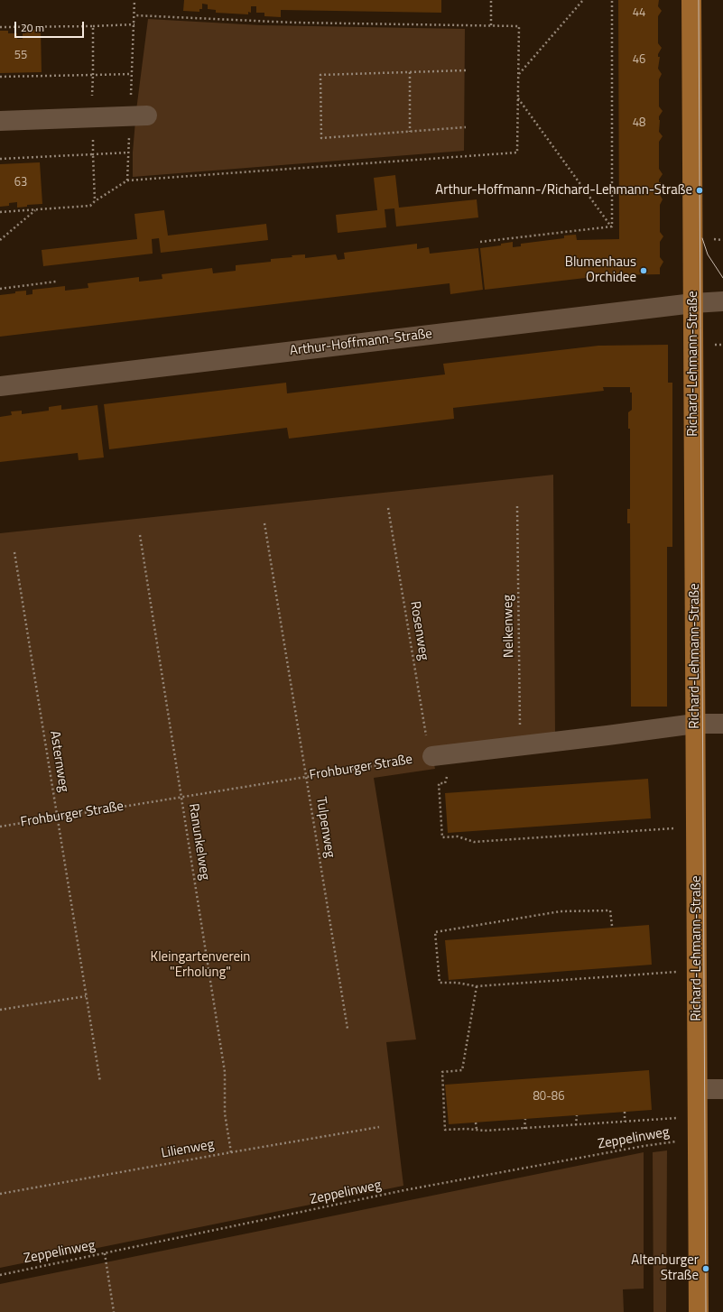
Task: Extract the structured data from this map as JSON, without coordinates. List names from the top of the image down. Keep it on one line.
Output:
{"streets":{"main road":["Richard-Lehmann-Straße"],"street":["Arthur-Hoffmann-Straße"],"path":["Nelkenweg","Rosenweg","Asternweg","Frohburger Straße","Tulpenweg","Ranunkelweg","Zeppelinweg","Lilienweg"]},"crossings":[["Arthur-Hoffmann-Straße","Richard-Lehmann-Straße"],["Richard-Lehmann-Straße","Zeppelinweg"],["Rosenweg","Frohburger Straße"],["Asternweg","Frohburger Straße"],["Frohburger Straße","Tulpenweg"],["Frohburger Straße","Ranunkelweg"],["Ranunkelweg","Lilienweg"]],"parks":["Kleingartenverein \"Erholung\""],"places":["Arthur-Hoffmann-/Richard-Lehmann-Straße","Blumenhaus Orchidee","Altenburger Straße"],"house_numbers":["44","55","46","48","63","80-86"],"scale_bar":"20 m"}
